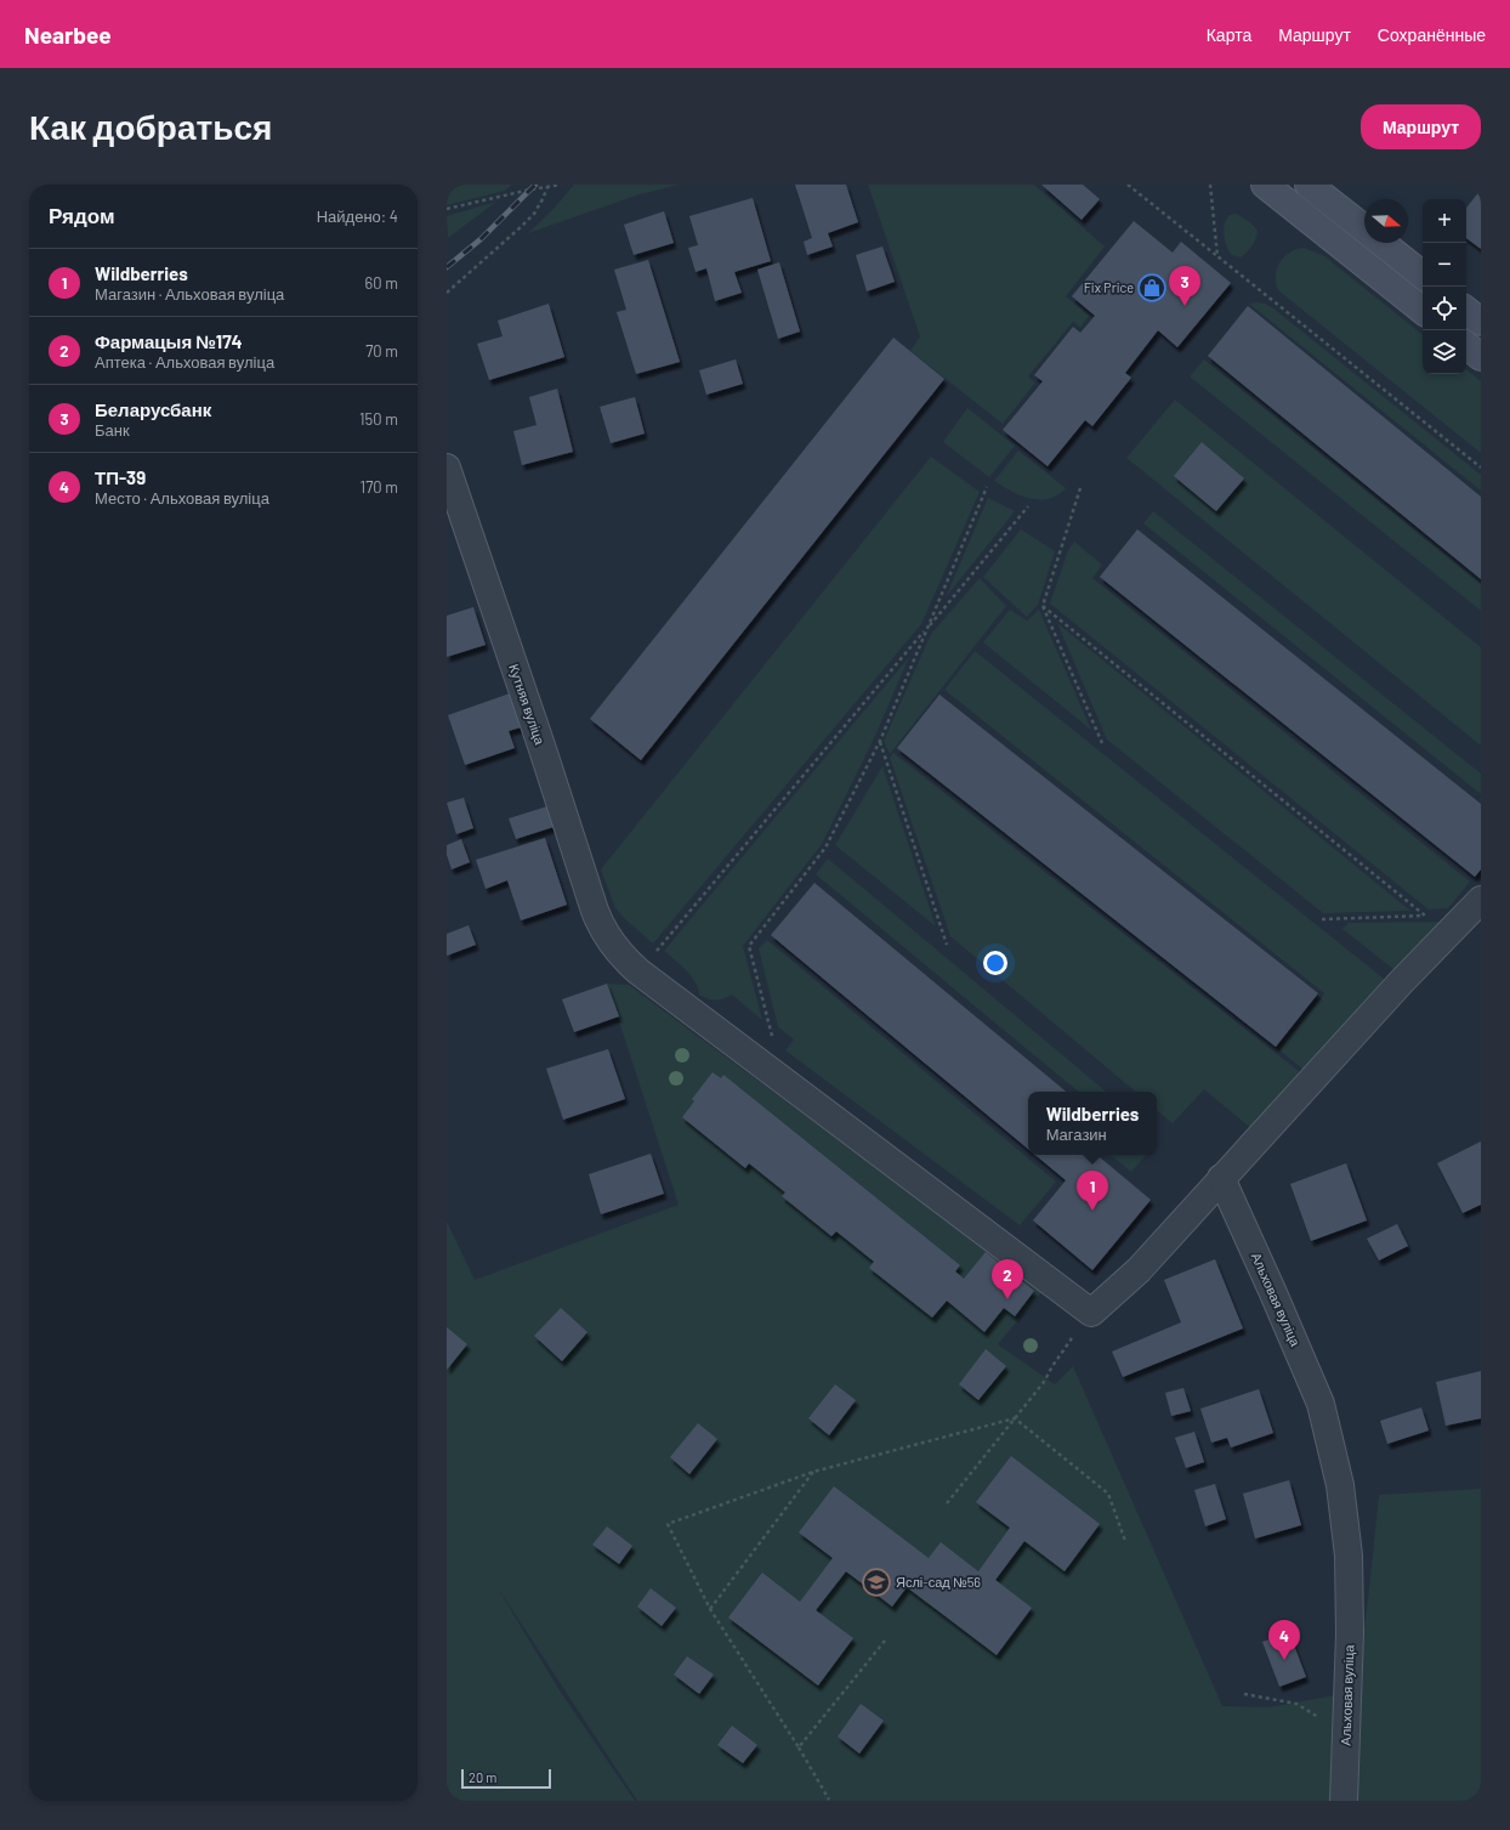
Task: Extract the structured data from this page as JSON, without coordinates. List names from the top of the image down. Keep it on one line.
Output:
{"streets":{"street":["Кутняя вуліца","Альховая вуліца"]},"crossings":[["Кутняя вуліца","Альховая вуліца"]],"places":{"shop":["Fix Price"],"school or university":["Яслі-сад №56"]},"scale_bar":"20 m","north":"right","page":{"header":"Nearbee","nav":["Карта","Маршрут","Сохранённые"],"buttons":"Маршрут","title":"Как добраться","heading":["Рядом","Найдено: 4"],"map_buttons":["+","−"],"list":[{"mark":"1","name":"Wildberries","note":"Магазин · Альховая вуліца","value":"60 m"},{"mark":"2","name":"Фармацыя №174","note":"Аптека · Альховая вуліца","value":"70 m"},{"mark":"3","name":"Беларусбанк","note":"Банк","value":"150 m"},{"mark":"4","name":"ТП-39","note":"Место · Альховая вуліца","value":"170 m"}],"pins":["3","1","2","4"],"popup":["Wildberries","Магазин"],"scale":"20 m"}}
